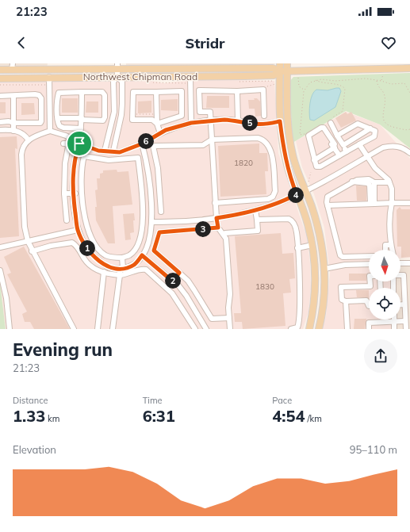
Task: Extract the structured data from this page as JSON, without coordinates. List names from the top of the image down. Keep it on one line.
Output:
{"streets":{"main road":["Northwest Chipman Road"]},"house_numbers":["1820","1830"],"north":"bottom","page":{"status":"21:23","header":"Stridr","pins":["5","6","4","3","1","2"],"heading":["Evening run","21:23"],"stats":[["Distance","1.33 km"],["Time","6:31"],["Pace","4:54 /km"]],"chart":["Elevation","95–110 m"]}}
